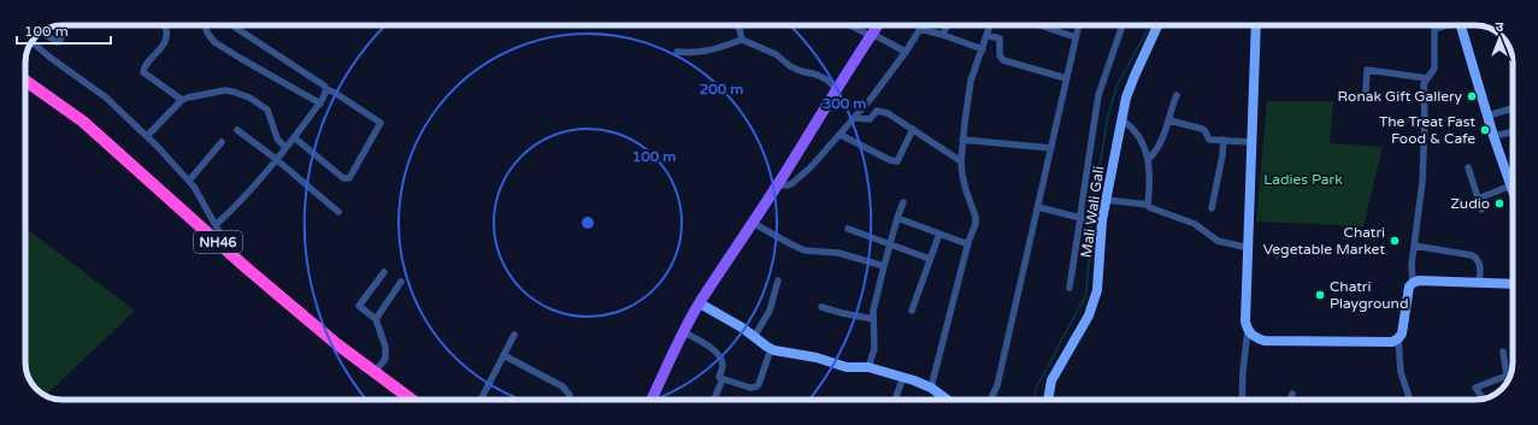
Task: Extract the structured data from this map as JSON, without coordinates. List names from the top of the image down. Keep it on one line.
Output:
{"streets":{"highway":["NH46"],"street":["Mali Wali Gali"]},"parks":["Ladies Park"],"places":["Ronak Gift Gallery","The Treat Fast Food & Cafe","Zudio","Chatri Vegetable Market","Chatri Playground"],"scale_bar":"100 m","north":"top","rings":["200 m","300 m","100 m"]}
